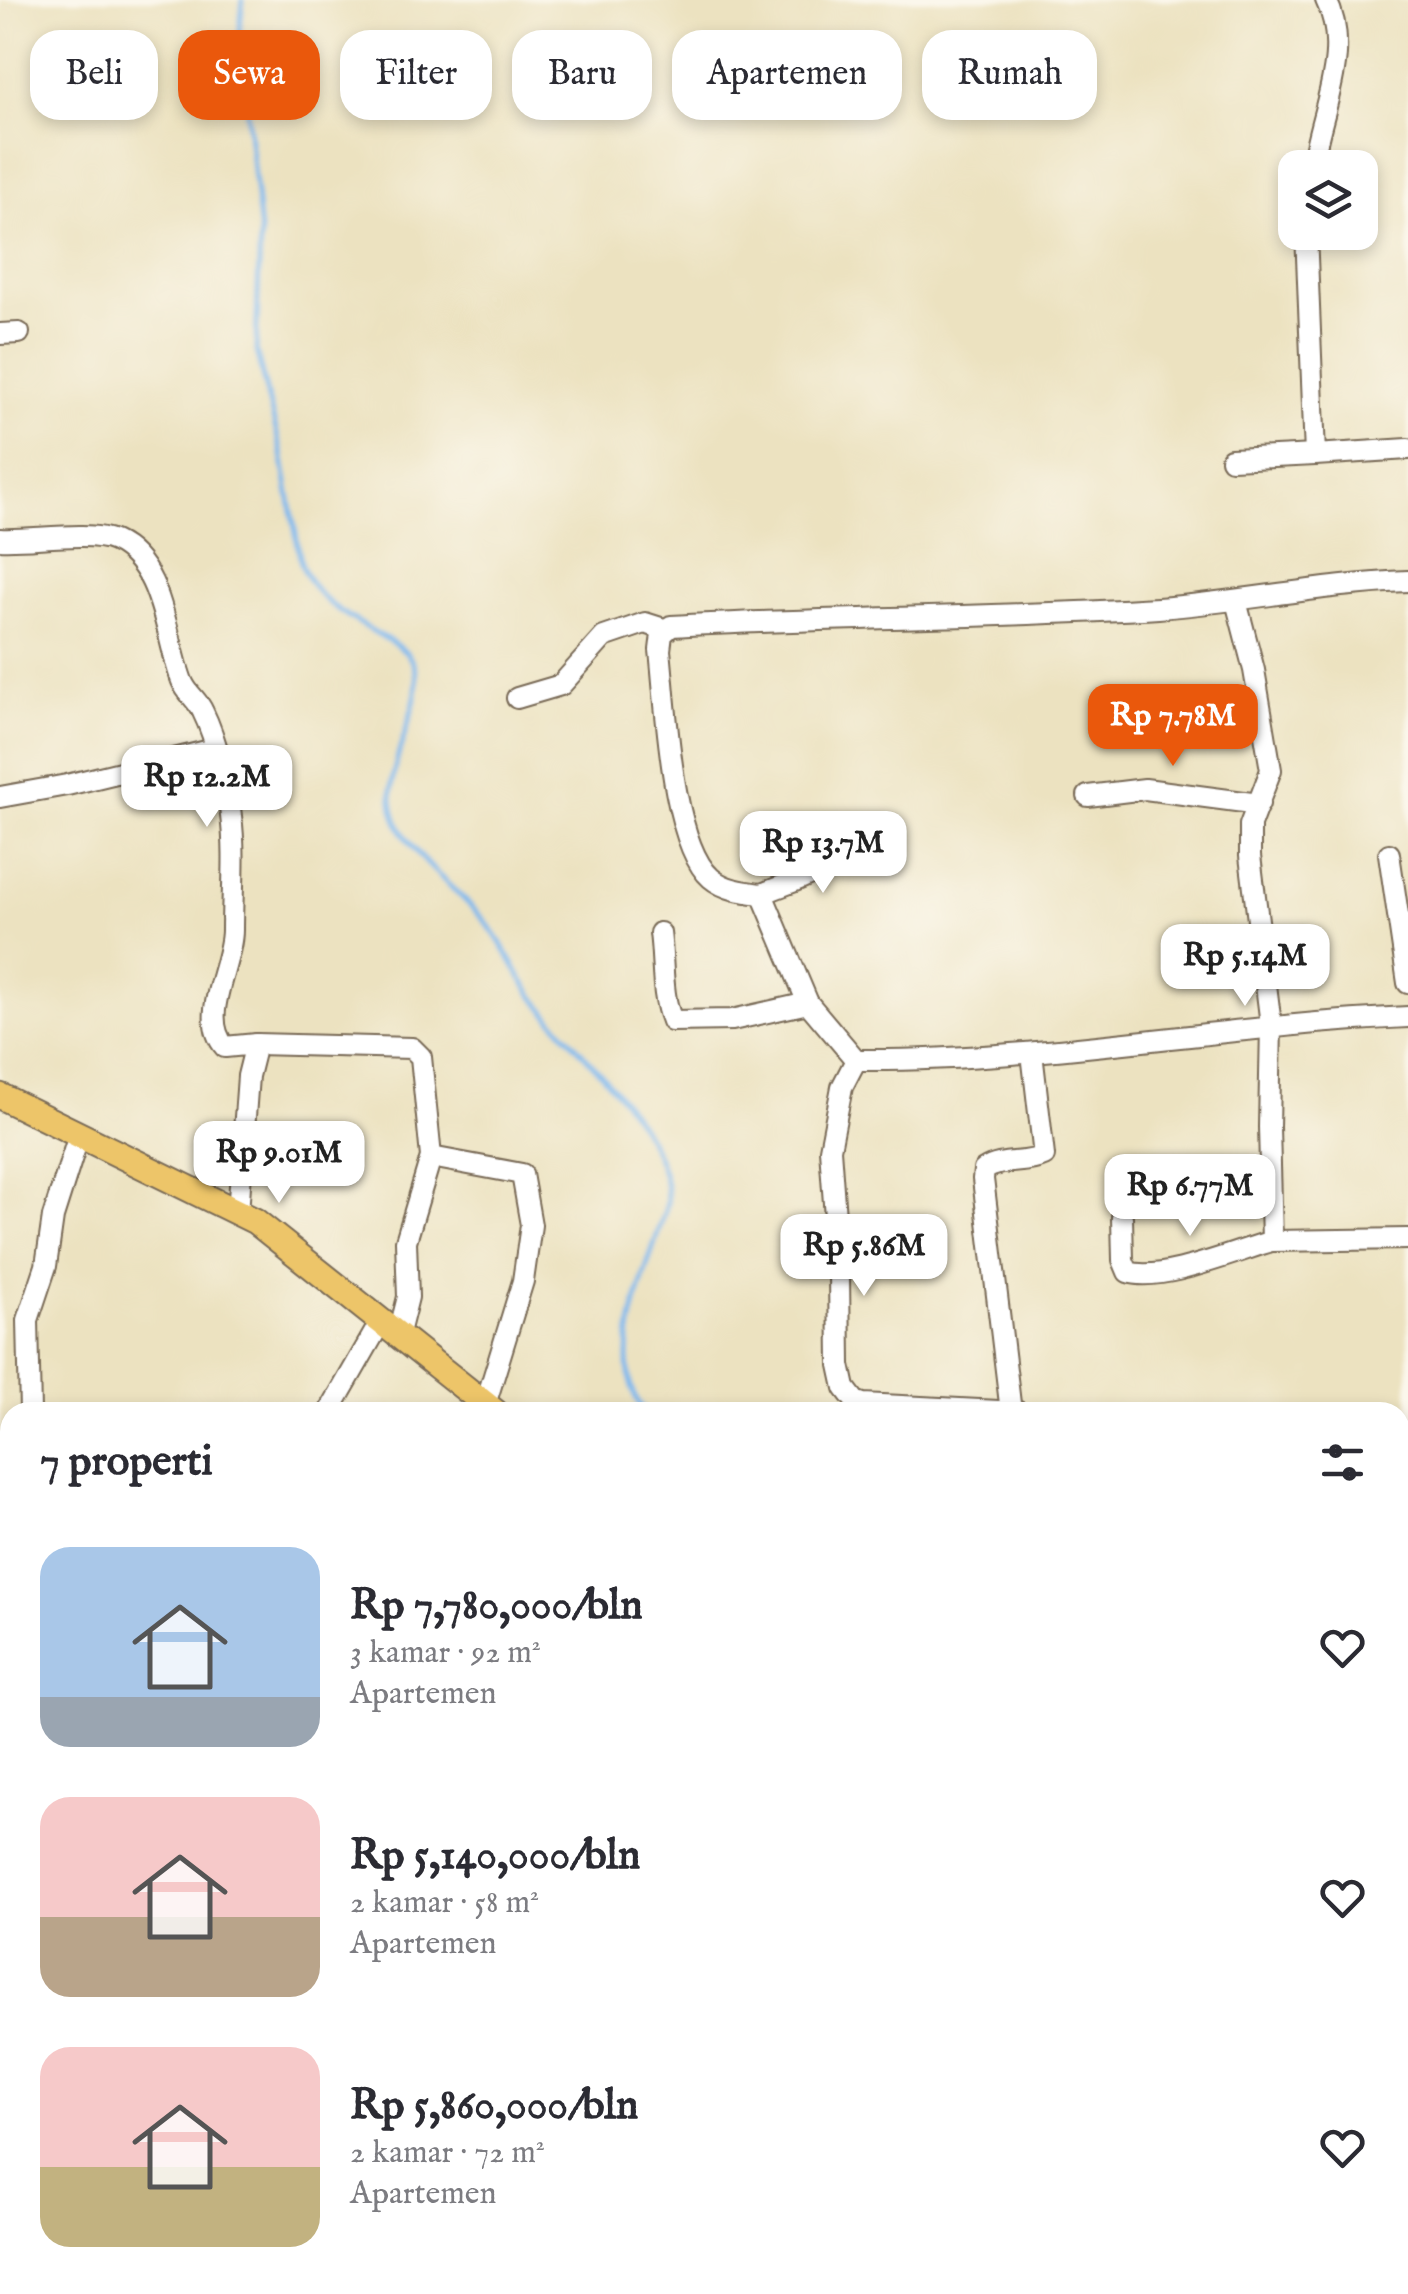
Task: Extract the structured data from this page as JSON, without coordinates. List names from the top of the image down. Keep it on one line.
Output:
{"page":{"chip":["Beli","Sewa","Filter","Baru","Apartemen","Rumah"],"price":["Rp 7.78M","Rp 12.2M","Rp 13.7M","Rp 5.14M","Rp 9.01M","Rp 6.77M","Rp 5.86M"],"heading":"7 properti","list":[{"name":"Rp 7,780,000/bln","note":"3 kamar · 92 m² · Apartemen"},{"name":"Rp 5,140,000/bln","note":"2 kamar · 58 m² · Apartemen"},{"name":"Rp 5,860,000/bln","note":"2 kamar · 72 m² · Apartemen"}]}}
